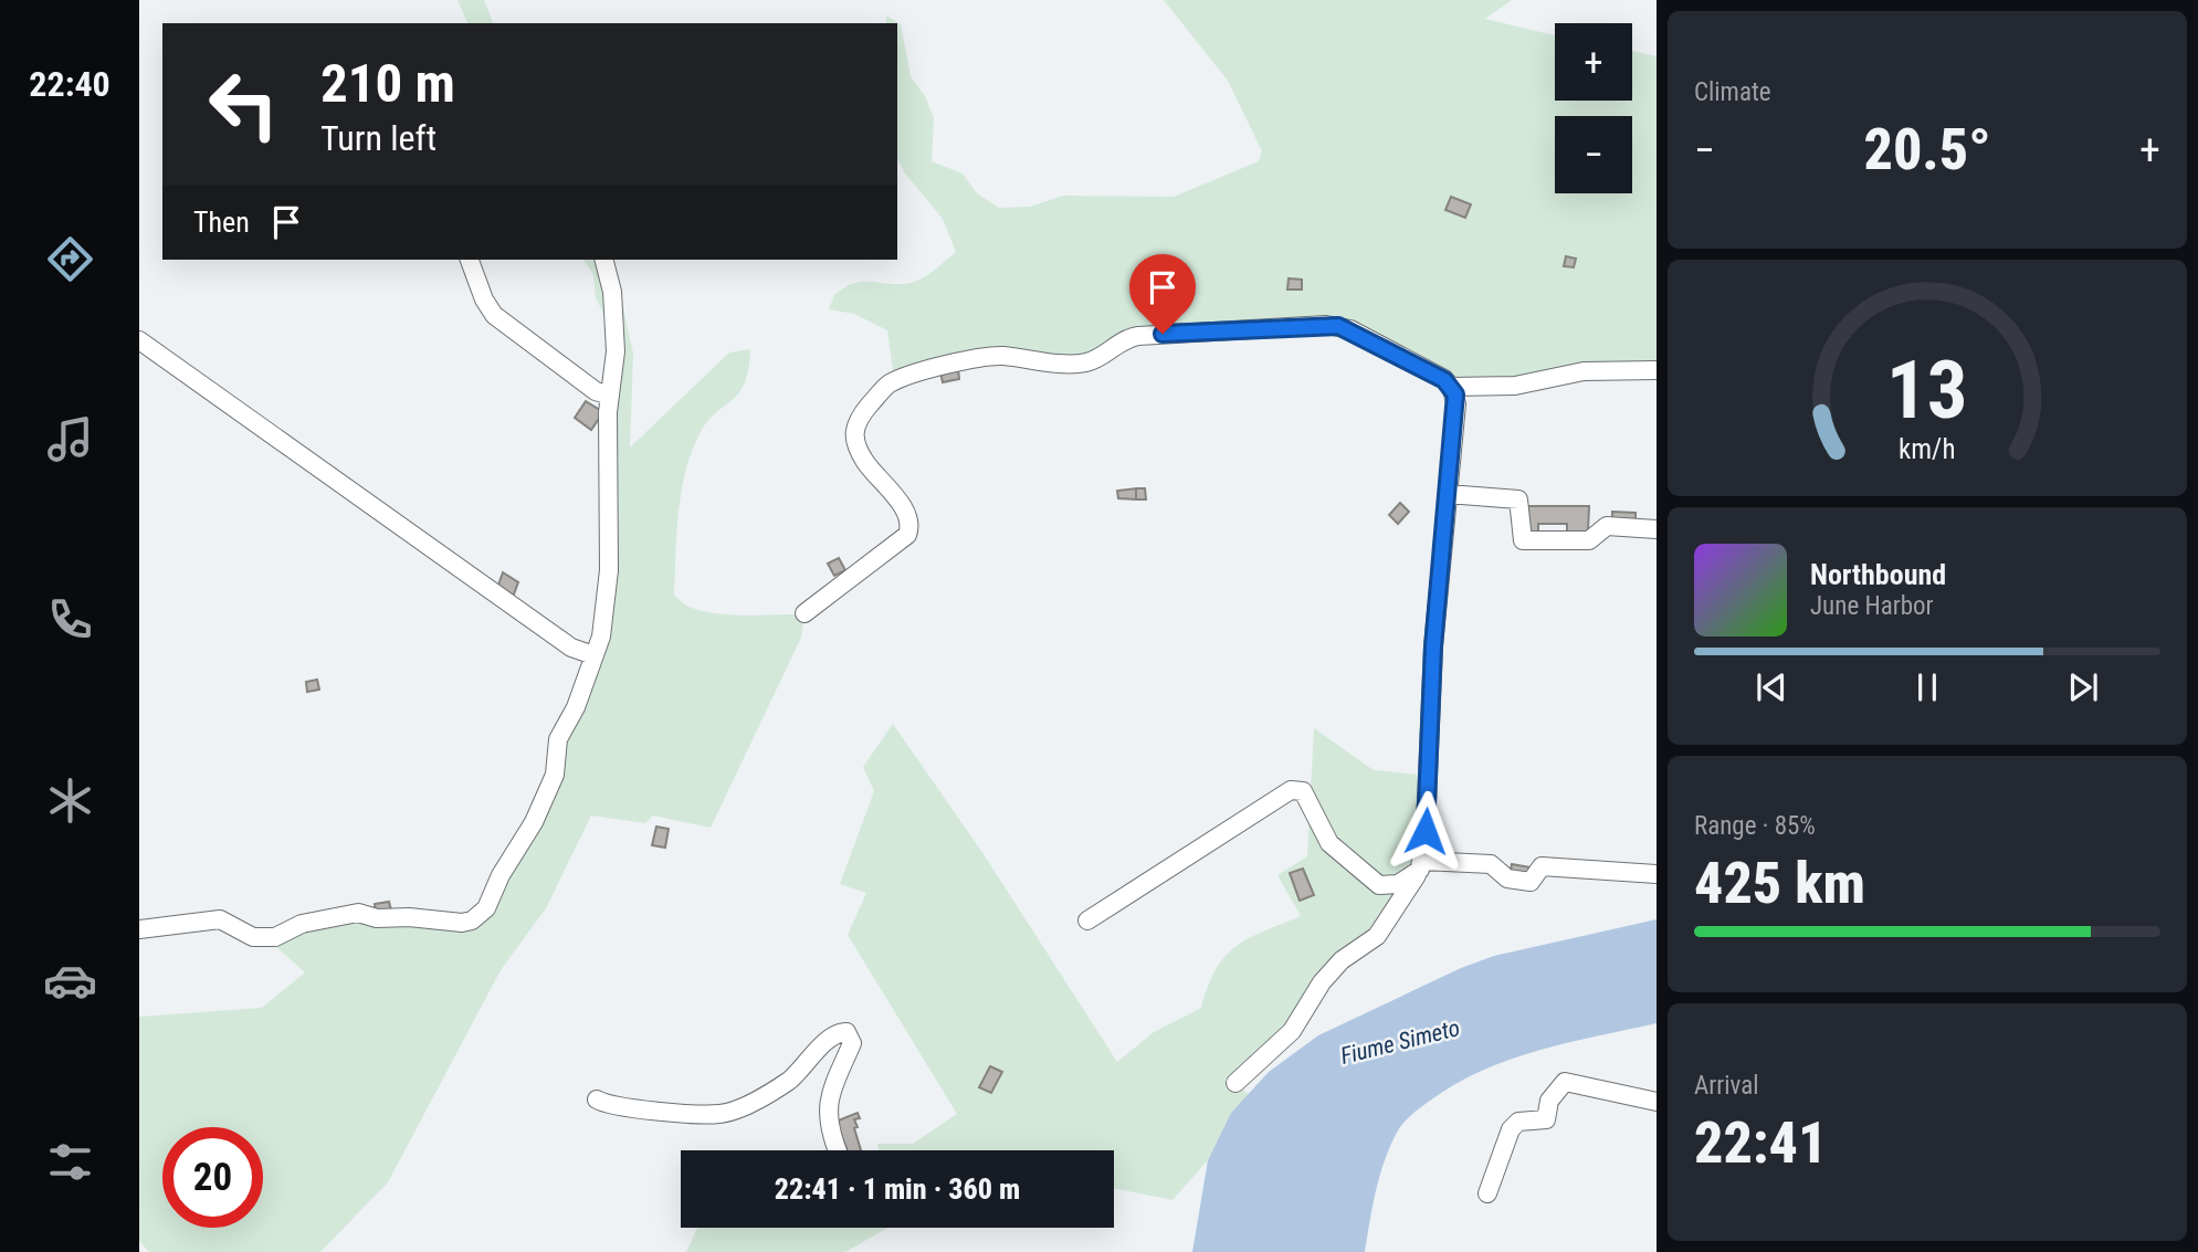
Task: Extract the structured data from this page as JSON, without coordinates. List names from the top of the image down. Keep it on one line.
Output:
{"water":["Fiume Simeto"],"page":{"tabs":"22:40","tile":["Climate",["Range · 85%","425 km"],["Arrival","22:41"]],"map_buttons":["+","−"],"turn":["210 m","Turn left"],"heat":["−","20.5°","+"],"then":"Then","song":["Northbound","June Harbor"],"limit":"20","trip":"22:41 · 1 min · 360 m","gauge":["13","km/h"]}}
